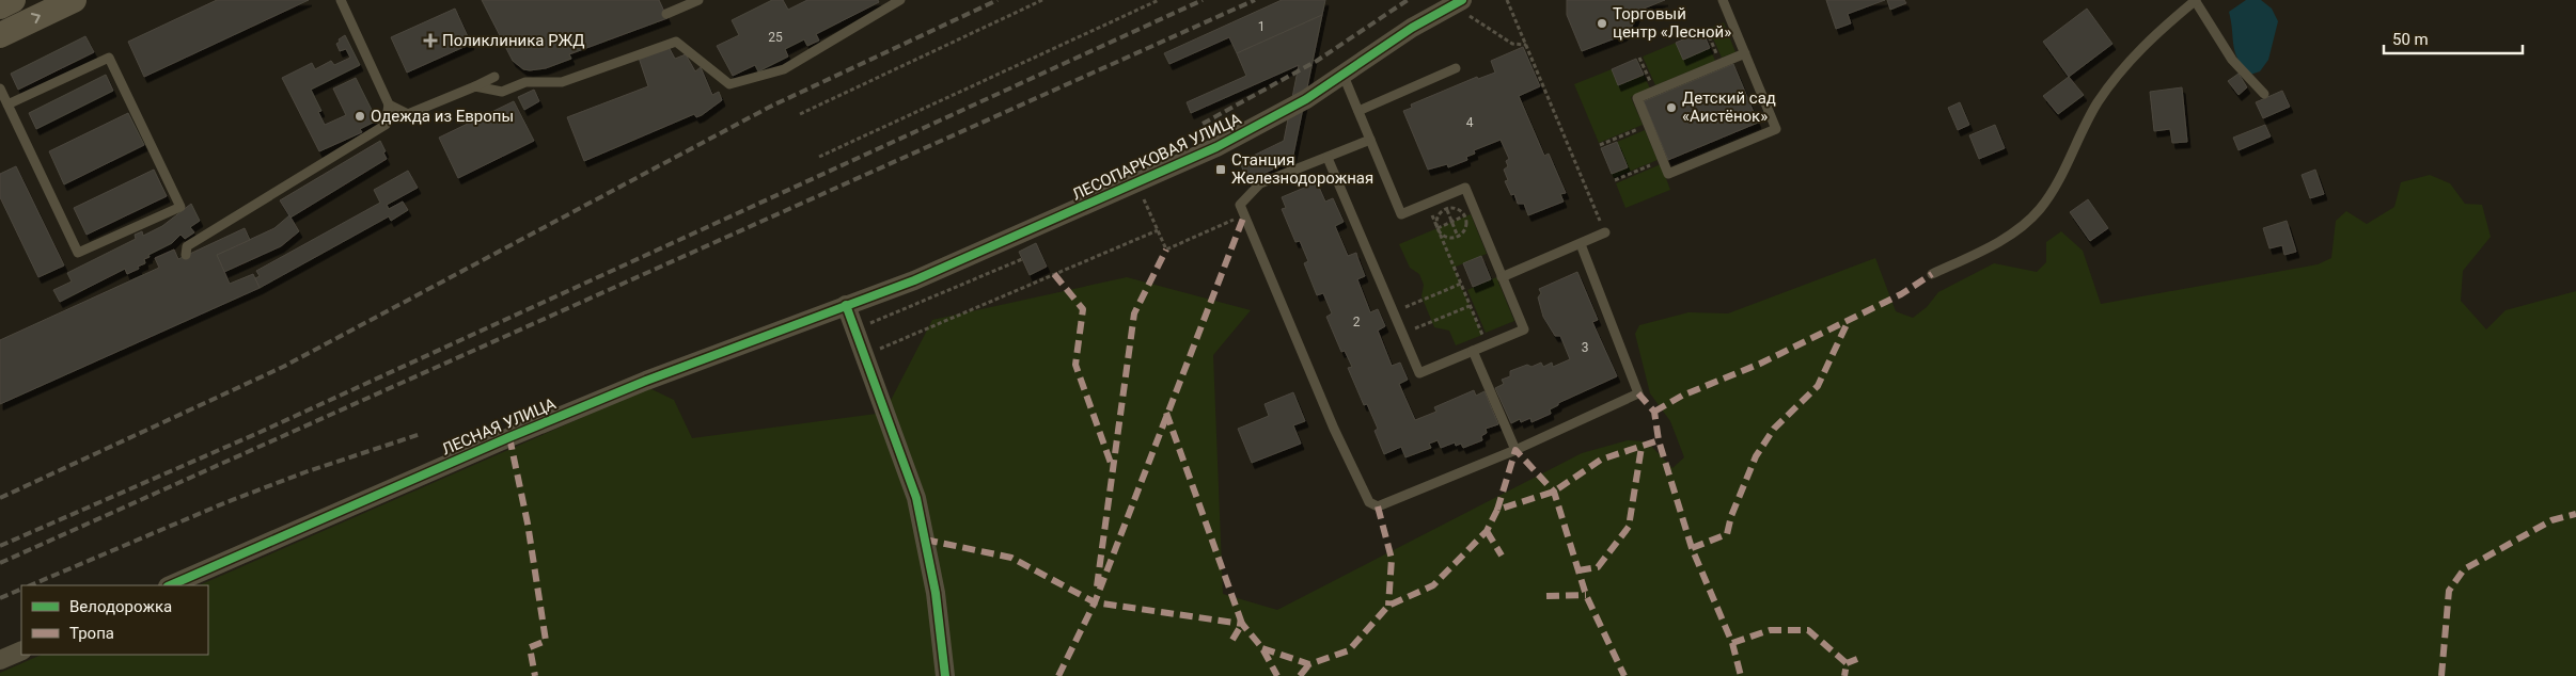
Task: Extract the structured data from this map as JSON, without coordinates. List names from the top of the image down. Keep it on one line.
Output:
{"streets":{"street":["ЛЕСОПАРКОВАЯ УЛИЦА","ЛЕСНАЯ УЛИЦА"]},"crossings":[["ЛЕСОПАРКОВАЯ УЛИЦА","ЛЕСНАЯ УЛИЦА"]],"places":{"other":["Торговый центр «Лесной»","Детский сад «Аистёнок»","Одежда из Европы"],"health":["Поликлиника РЖД"],"transit":["Станция Железнодорожная"]},"house_numbers":["1","25","4","2","3"],"legend":["Велодорожка","Тропа"],"scale_bar":"50 m"}
